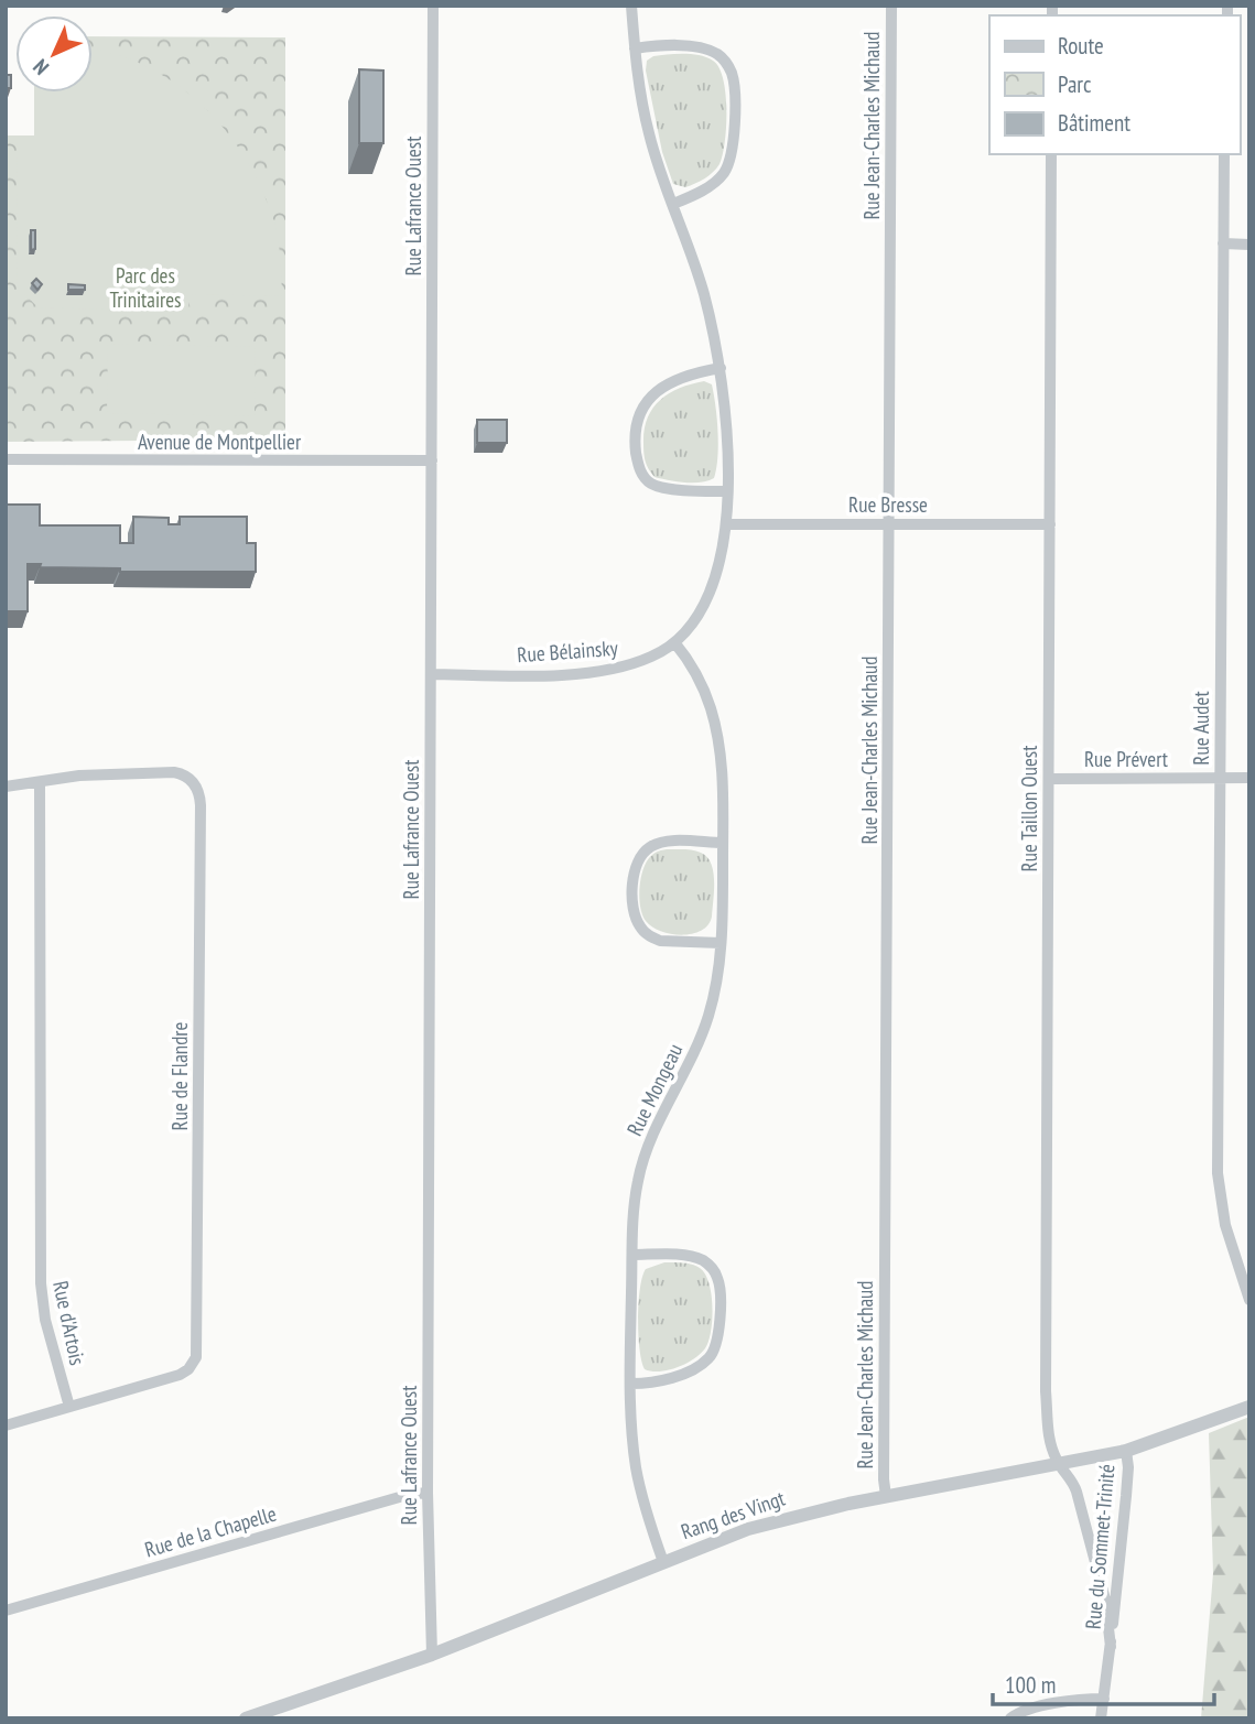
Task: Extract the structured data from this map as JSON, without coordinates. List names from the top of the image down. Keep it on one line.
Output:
{"streets":{"street":["Rue Jean-Charles Michaud","Rue Lafrance Ouest","Avenue de Montpellier","Rue Bresse","Rue Bélainsky","Rue Audet","Rue Prévert","Rue Taillon Ouest","Rue de Flandre","Rue Mongeau","Rue d'Artois","Rang des Vingt","Rue de la Chapelle","Rue du Sommet-Trinité"]},"crossings":[["Rue Jean-Charles Michaud","Rue Bresse"],["Rue Jean-Charles Michaud","Rang des Vingt"],["Rue Lafrance Ouest","Avenue de Montpellier"],["Rue Lafrance Ouest","Rue Bélainsky"],["Rue Lafrance Ouest","Rang des Vingt"],["Rue Lafrance Ouest","Rue de la Chapelle"],["Rue Bresse","Rue Bélainsky"],["Rue Bresse","Rue Taillon Ouest"],["Rue Bélainsky","Rue Mongeau"],["Rue Audet","Rue Prévert"],["Rue Prévert","Rue Taillon Ouest"],["Rue Taillon Ouest","Rang des Vingt"],["Rue Taillon Ouest","Rue du Sommet-Trinité"],["Rue de Flandre","Rue d'Artois"],["Rue Mongeau","Rang des Vingt"],["Rang des Vingt","Rue du Sommet-Trinité"]],"parks":["Parc des Trinitaires"],"legend":["Route","Parc","Bâtiment"],"scale_bar":"100 m","north":"bottom left"}
